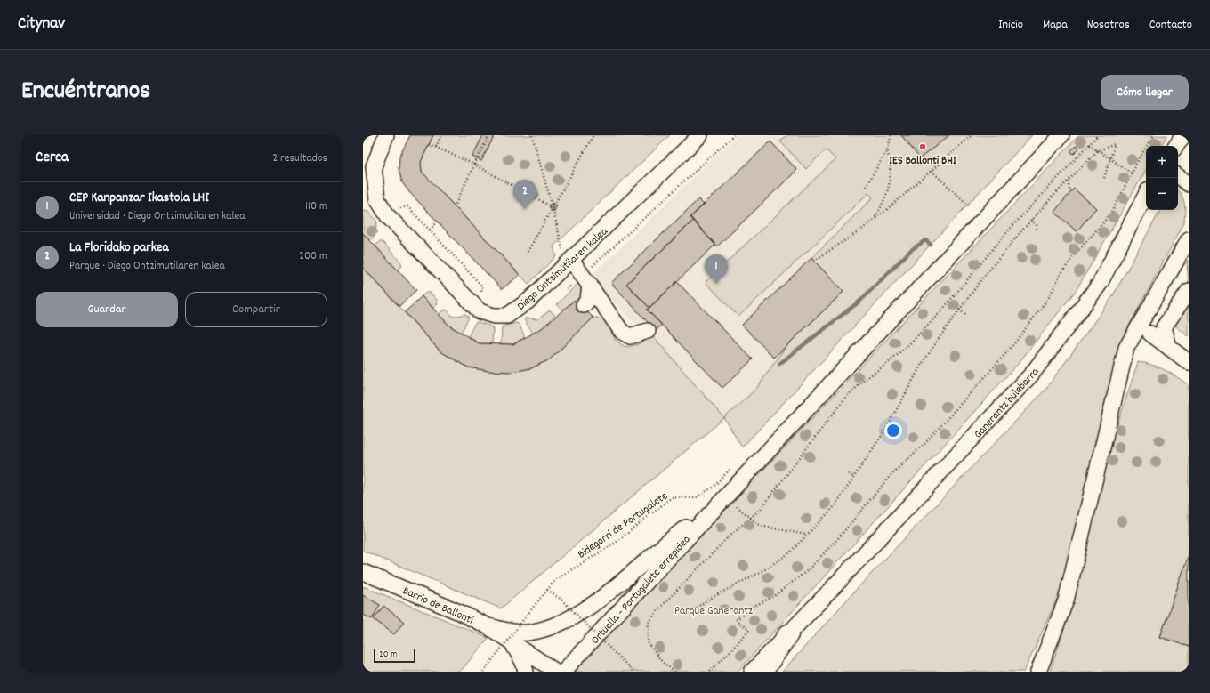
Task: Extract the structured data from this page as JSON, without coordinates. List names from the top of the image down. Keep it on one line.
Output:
{"streets":{"street":["Diego Ontzimutilaren kalea","Ganerantz bulebarra","Ortuella - Portugalete errepidea","Barrio de Ballonti"],"path":["Bidegorri de Portugalete"]},"parks":["Parque Ganerantz"],"places":["IES Ballonti BHI"],"scale_bar":"20 m","page":{"header":"Citynav","nav":["Inicio","Mapa","Nosotros","Contacto"],"title":"Encuéntranos","buttons":["Cómo llegar",["Guardar","Compartir"]],"heading":["Cerca","2 resultados"],"map_buttons":["+","−"],"pins":["2","1"],"list":[{"mark":"1","name":"CEP Kanpanzar Ikastola LHI","note":"Universidad · Diego Ontzimutilaren kalea","value":"110 m"},{"mark":"2","name":"La Floridako parkea","note":"Parque · Diego Ontzimutilaren kalea","value":"200 m"}],"scale":"20 m"}}
